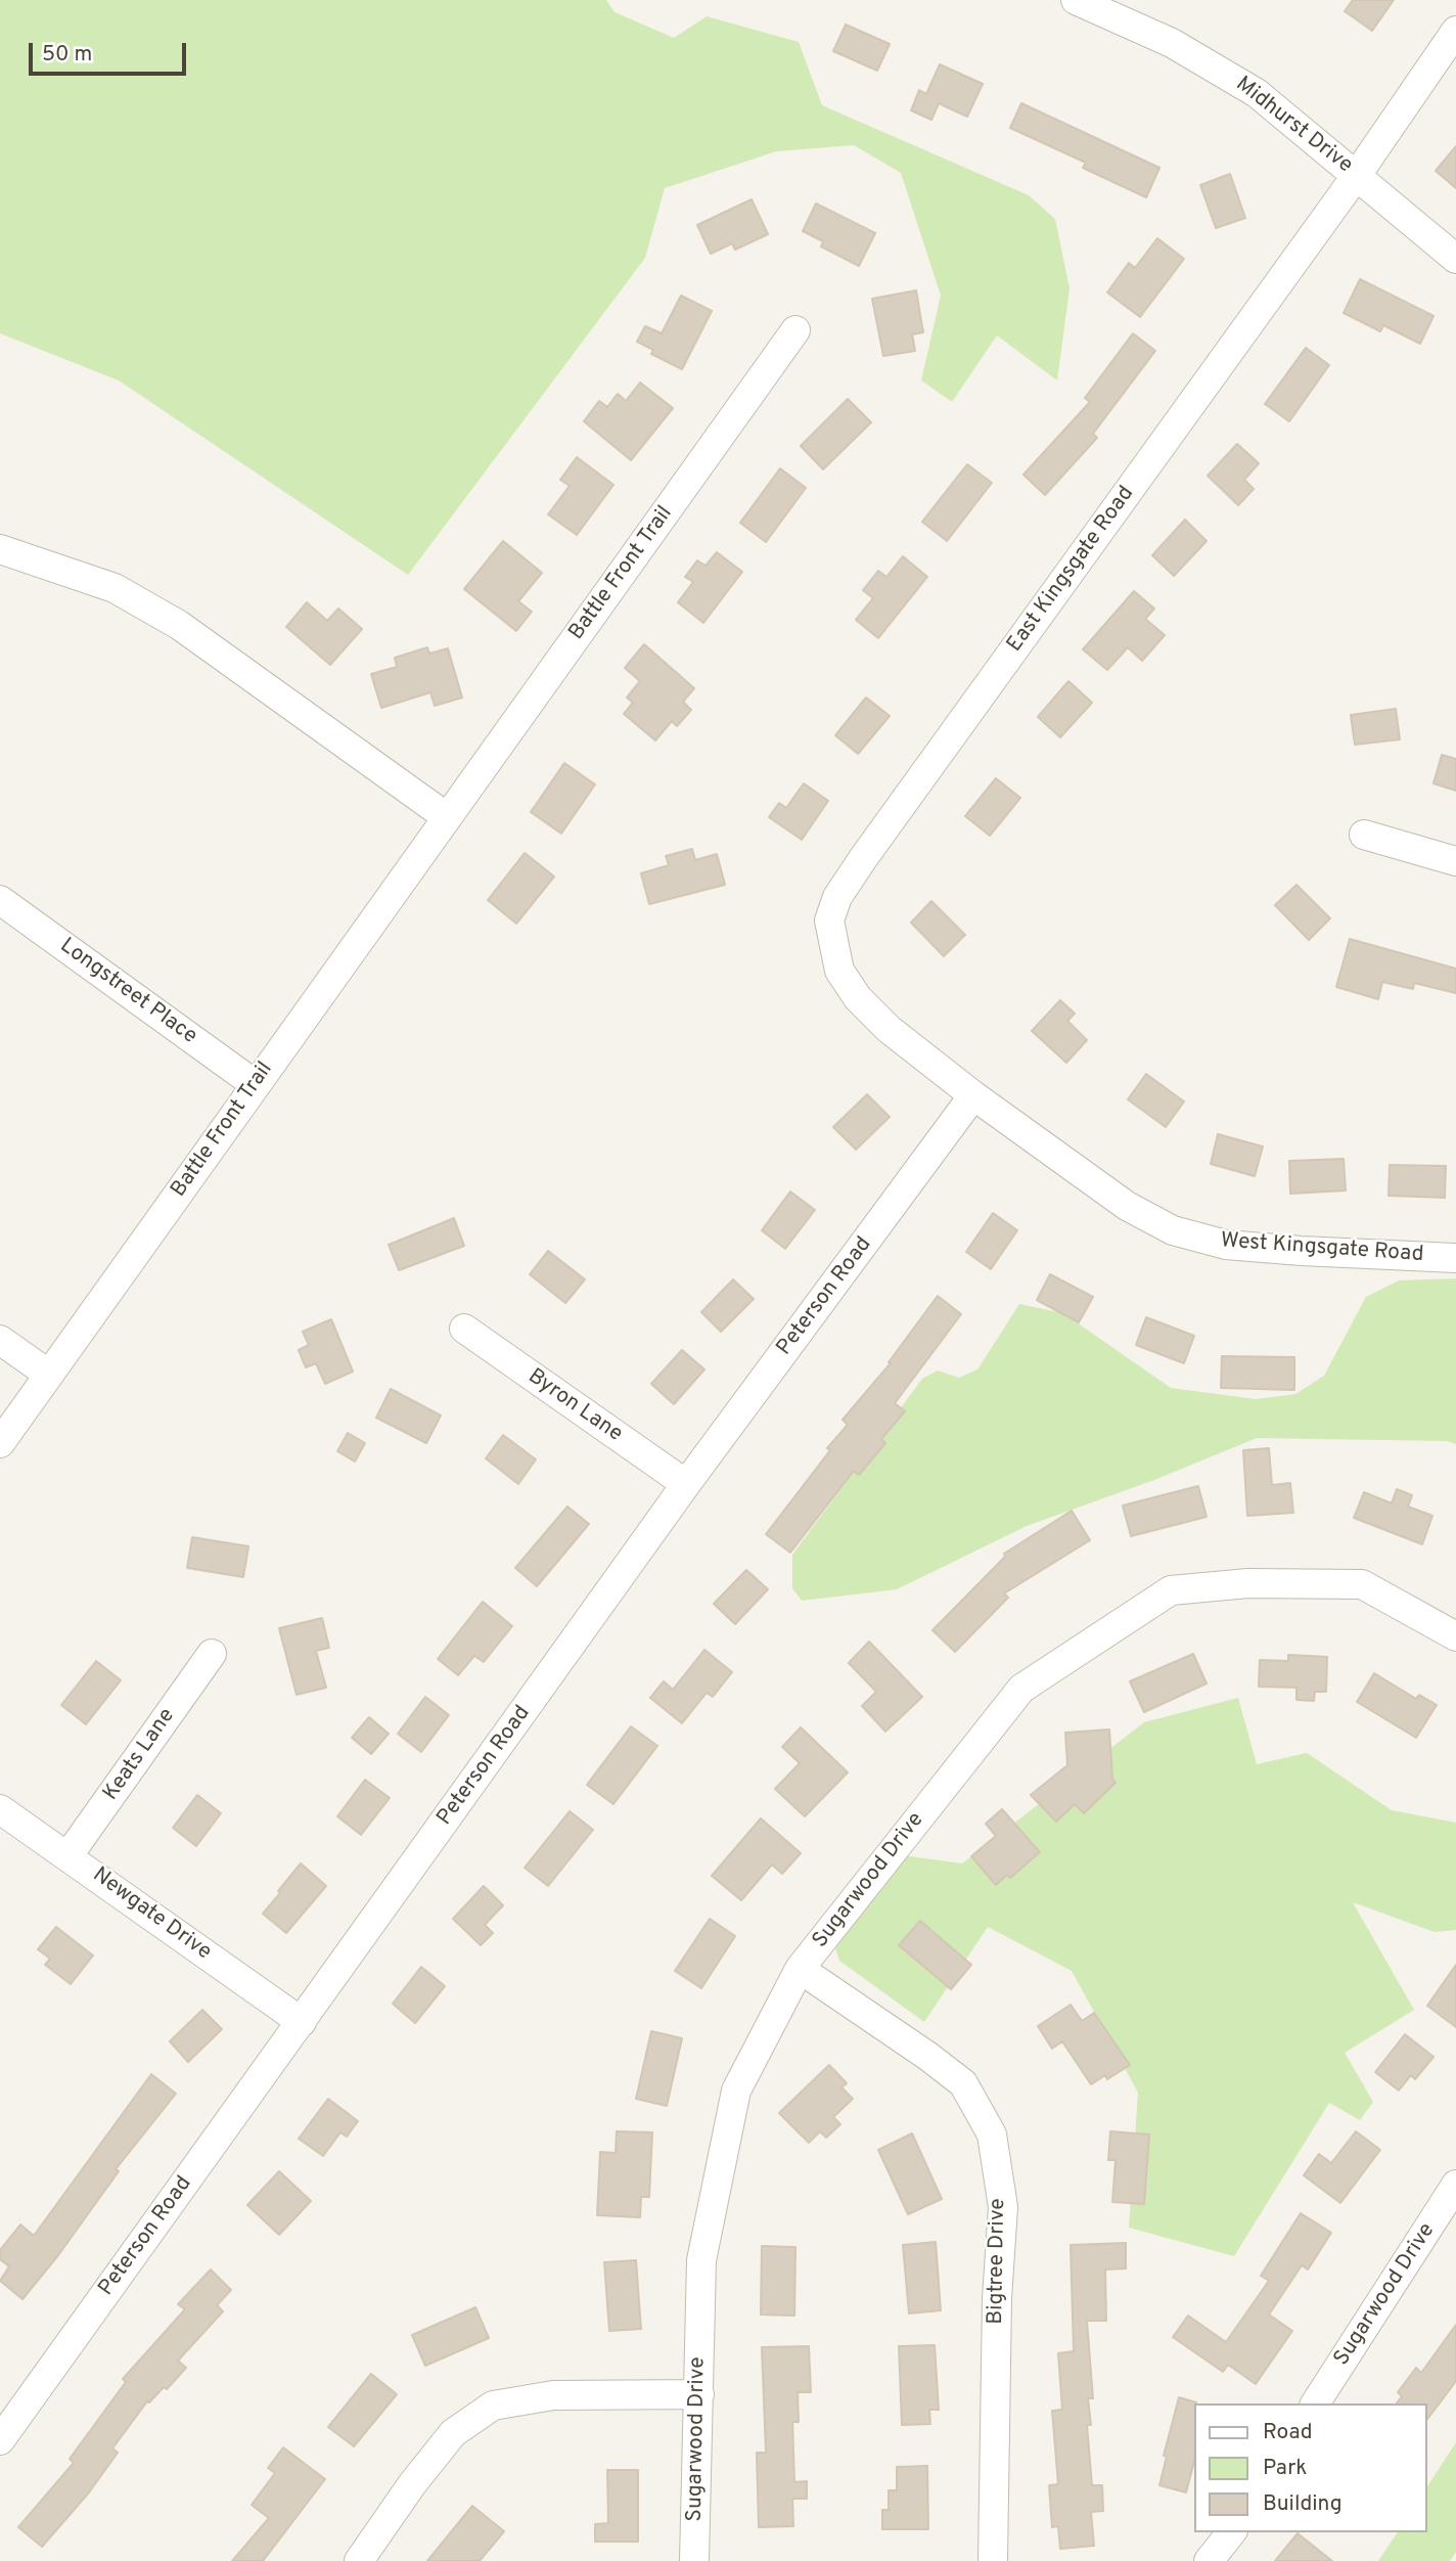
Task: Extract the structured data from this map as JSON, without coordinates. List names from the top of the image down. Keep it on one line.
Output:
{"streets":{"street":["Midhurst Drive","East Kingsgate Road","Battle Front Trail","Longstreet Place","West Kingsgate Road","Peterson Road","Byron Lane","Keats Lane","Sugarwood Drive","Newgate Drive","Bigtree Drive"]},"crossings":[["Midhurst Drive","East Kingsgate Road"],["East Kingsgate Road","West Kingsgate Road"],["East Kingsgate Road","Peterson Road"],["Battle Front Trail","Longstreet Place"],["West Kingsgate Road","Peterson Road"],["Peterson Road","Byron Lane"],["Peterson Road","Newgate Drive"],["Keats Lane","Newgate Drive"],["Sugarwood Drive","Bigtree Drive"]],"legend":["Road","Park","Building"],"scale_bar":"50 m"}
